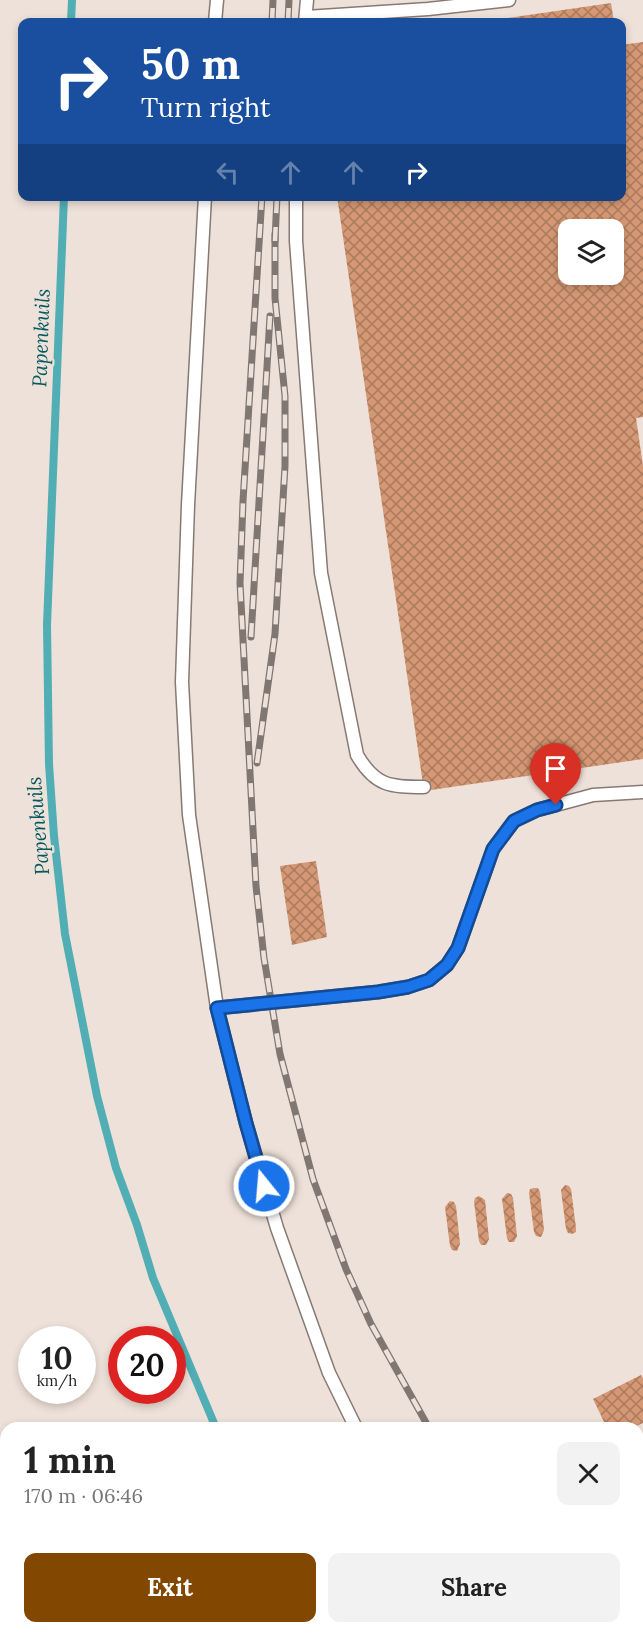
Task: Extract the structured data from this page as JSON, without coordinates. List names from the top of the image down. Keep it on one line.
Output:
{"water":["Papenkuils"],"page":{"turn":["50 m","Turn right"],"speed":"10 km/h","limit":"20","heading":["1 min","170 m · 06:46"],"buttons":["Exit","Share"]}}
